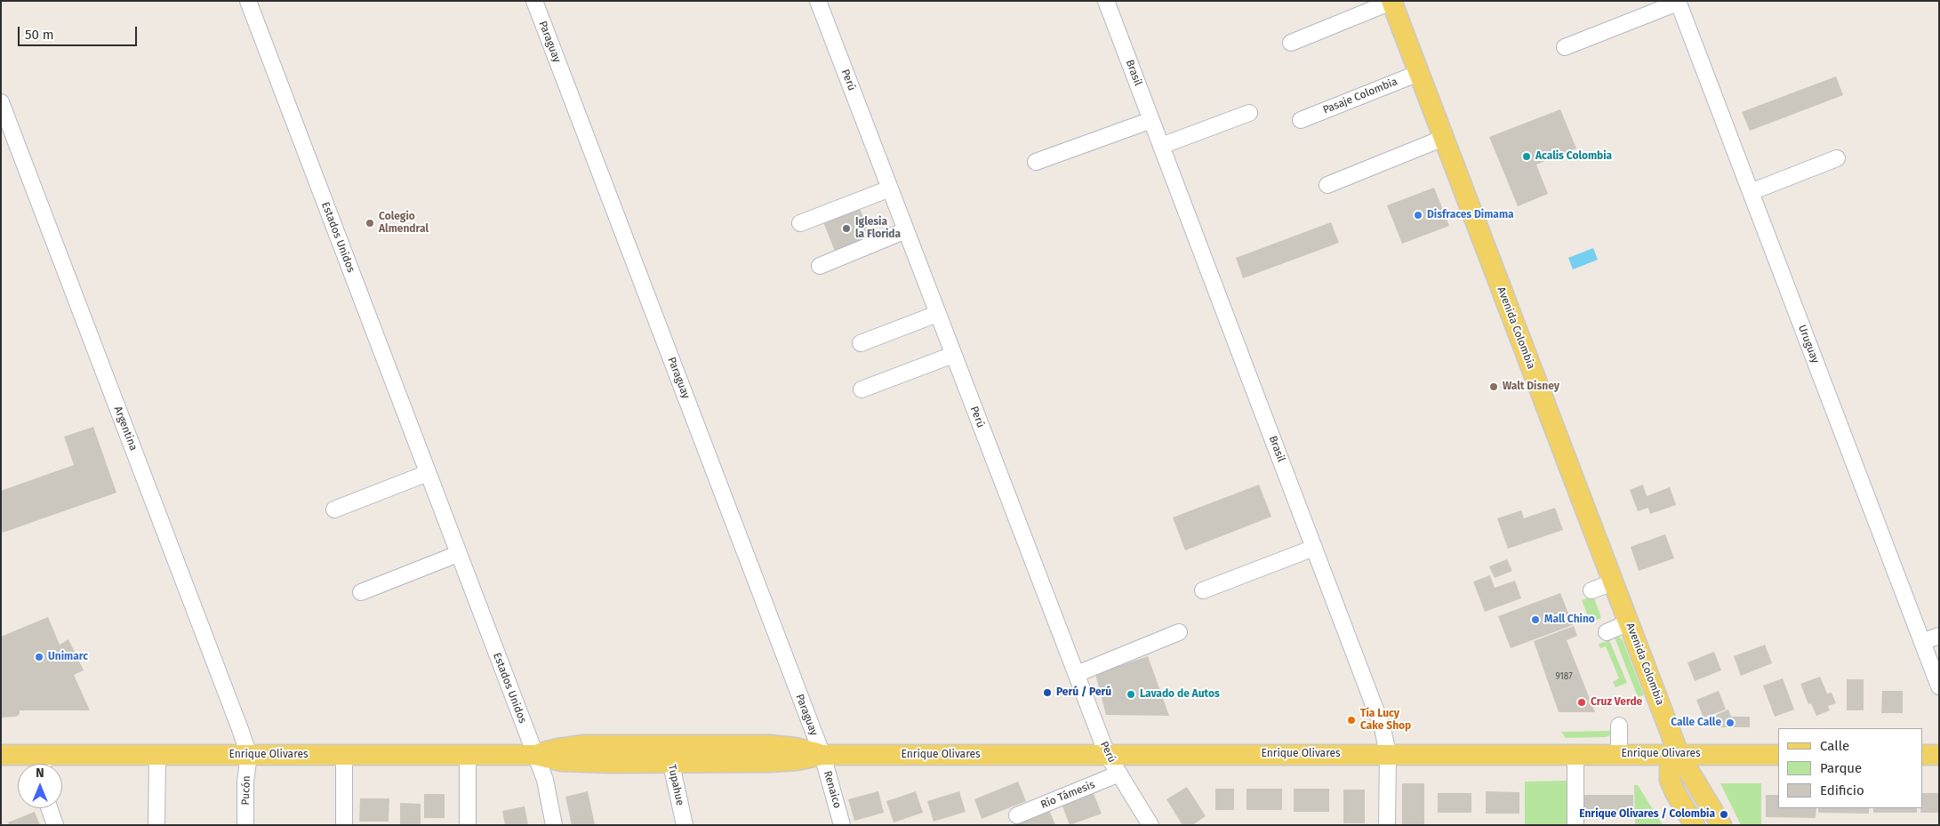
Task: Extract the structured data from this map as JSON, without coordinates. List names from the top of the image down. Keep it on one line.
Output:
{"streets":{"main road":["Avenida Colombia","Enrique Olivares"],"street":["Paraguay","Brasil","Perú","Pasaje Colombia","Estados Unidos","Uruguay","Argentina","Tupahue","Renaico","Pucón","Río Támesis"]},"crossings":[["Paraguay","Enrique Olivares"],["Paraguay","Renaico"],["Brasil","Enrique Olivares"],["Perú","Enrique Olivares"],["Perú","Río Támesis"],["Pasaje Colombia","Avenida Colombia"],["Estados Unidos","Enrique Olivares"],["Avenida Colombia","Enrique Olivares"],["Argentina","Enrique Olivares"],["Argentina","Pucón"],["Enrique Olivares","Tupahue"],["Enrique Olivares","Renaico"],["Enrique Olivares","Pucón"]],"places":["Acalis Colombia","Disfraces Dimama","Colegio Almendral","Iglesia la Florida","Walt Disney","Mall Chino","Unimarc","Perú / Perú","Lavado de Autos","Cruz Verde","Tía Lucy Cake Shop","Calle Calle","Enrique Olivares / Colombia"],"house_numbers":["9187"],"legend":["Calle","Parque","Edificio"],"scale_bar":"50 m","north":"top"}
